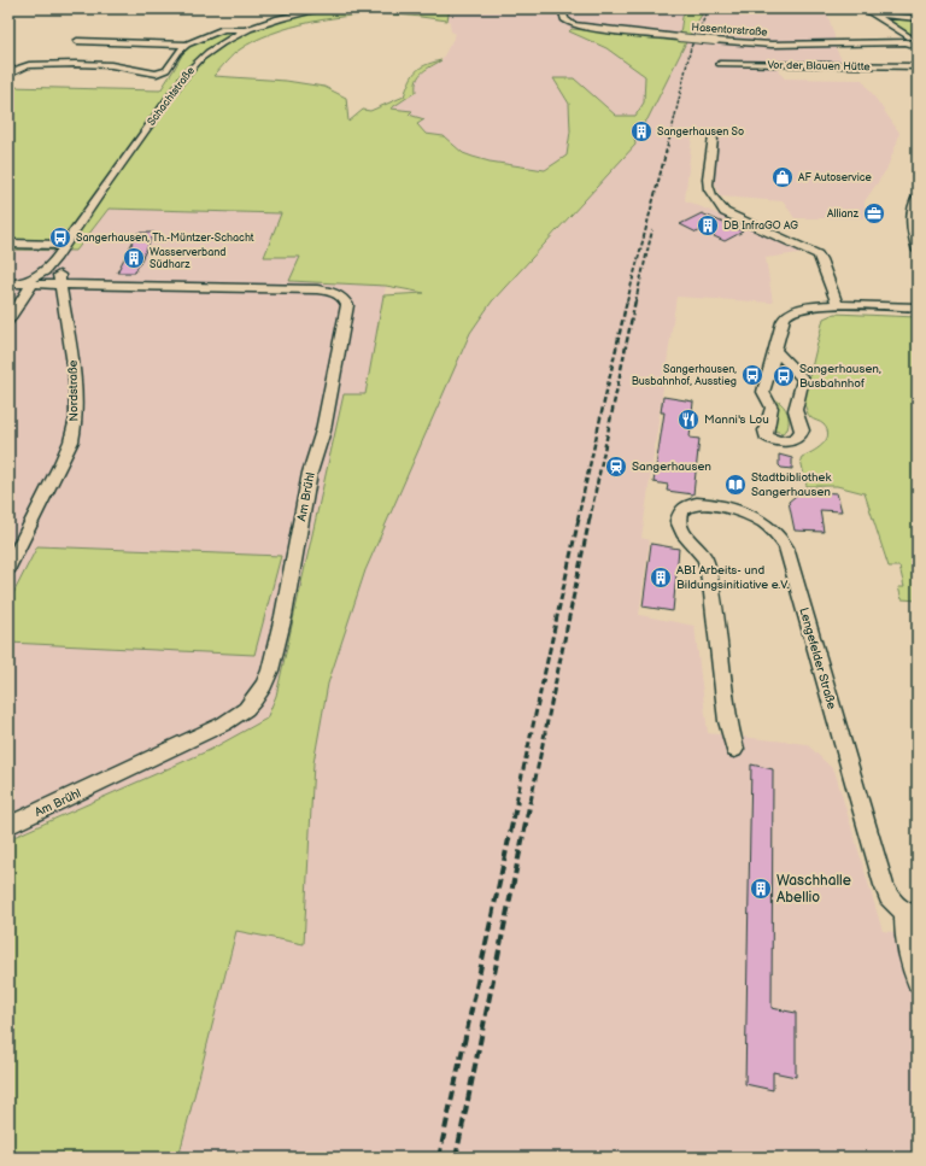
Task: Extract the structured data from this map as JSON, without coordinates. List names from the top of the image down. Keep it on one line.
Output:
{"streets":{"street":["Hasentorstraße","Vor der Blauen Hütte","Schachtstraße","Nordstraße","Am Brühl","Lengefelder Straße"]},"crossings":[["Schachtstraße","Nordstraße"],["Schachtstraße","Am Brühl"],["Nordstraße","Am Brühl"]],"places":{"building":["Sangerhausen So","DB InfraGO AG","Wasserverband Südharz","ABI Arbeits- und Bildungsinitiative e.V.","Waschhalle Abellio"],"shop":["AF Autoservice"],"office":["Allianz"],"bus stop":["Sangerhausen, Th.-Müntzer-Schacht","Sangerhausen, Busbahnhof, Ausstieg","Sangerhausen, Busbahnhof"],"restaurant":["Manni's Lou"],"station":["Sangerhausen"],"library":["Stadtbibliothek Sangerhausen"]}}
